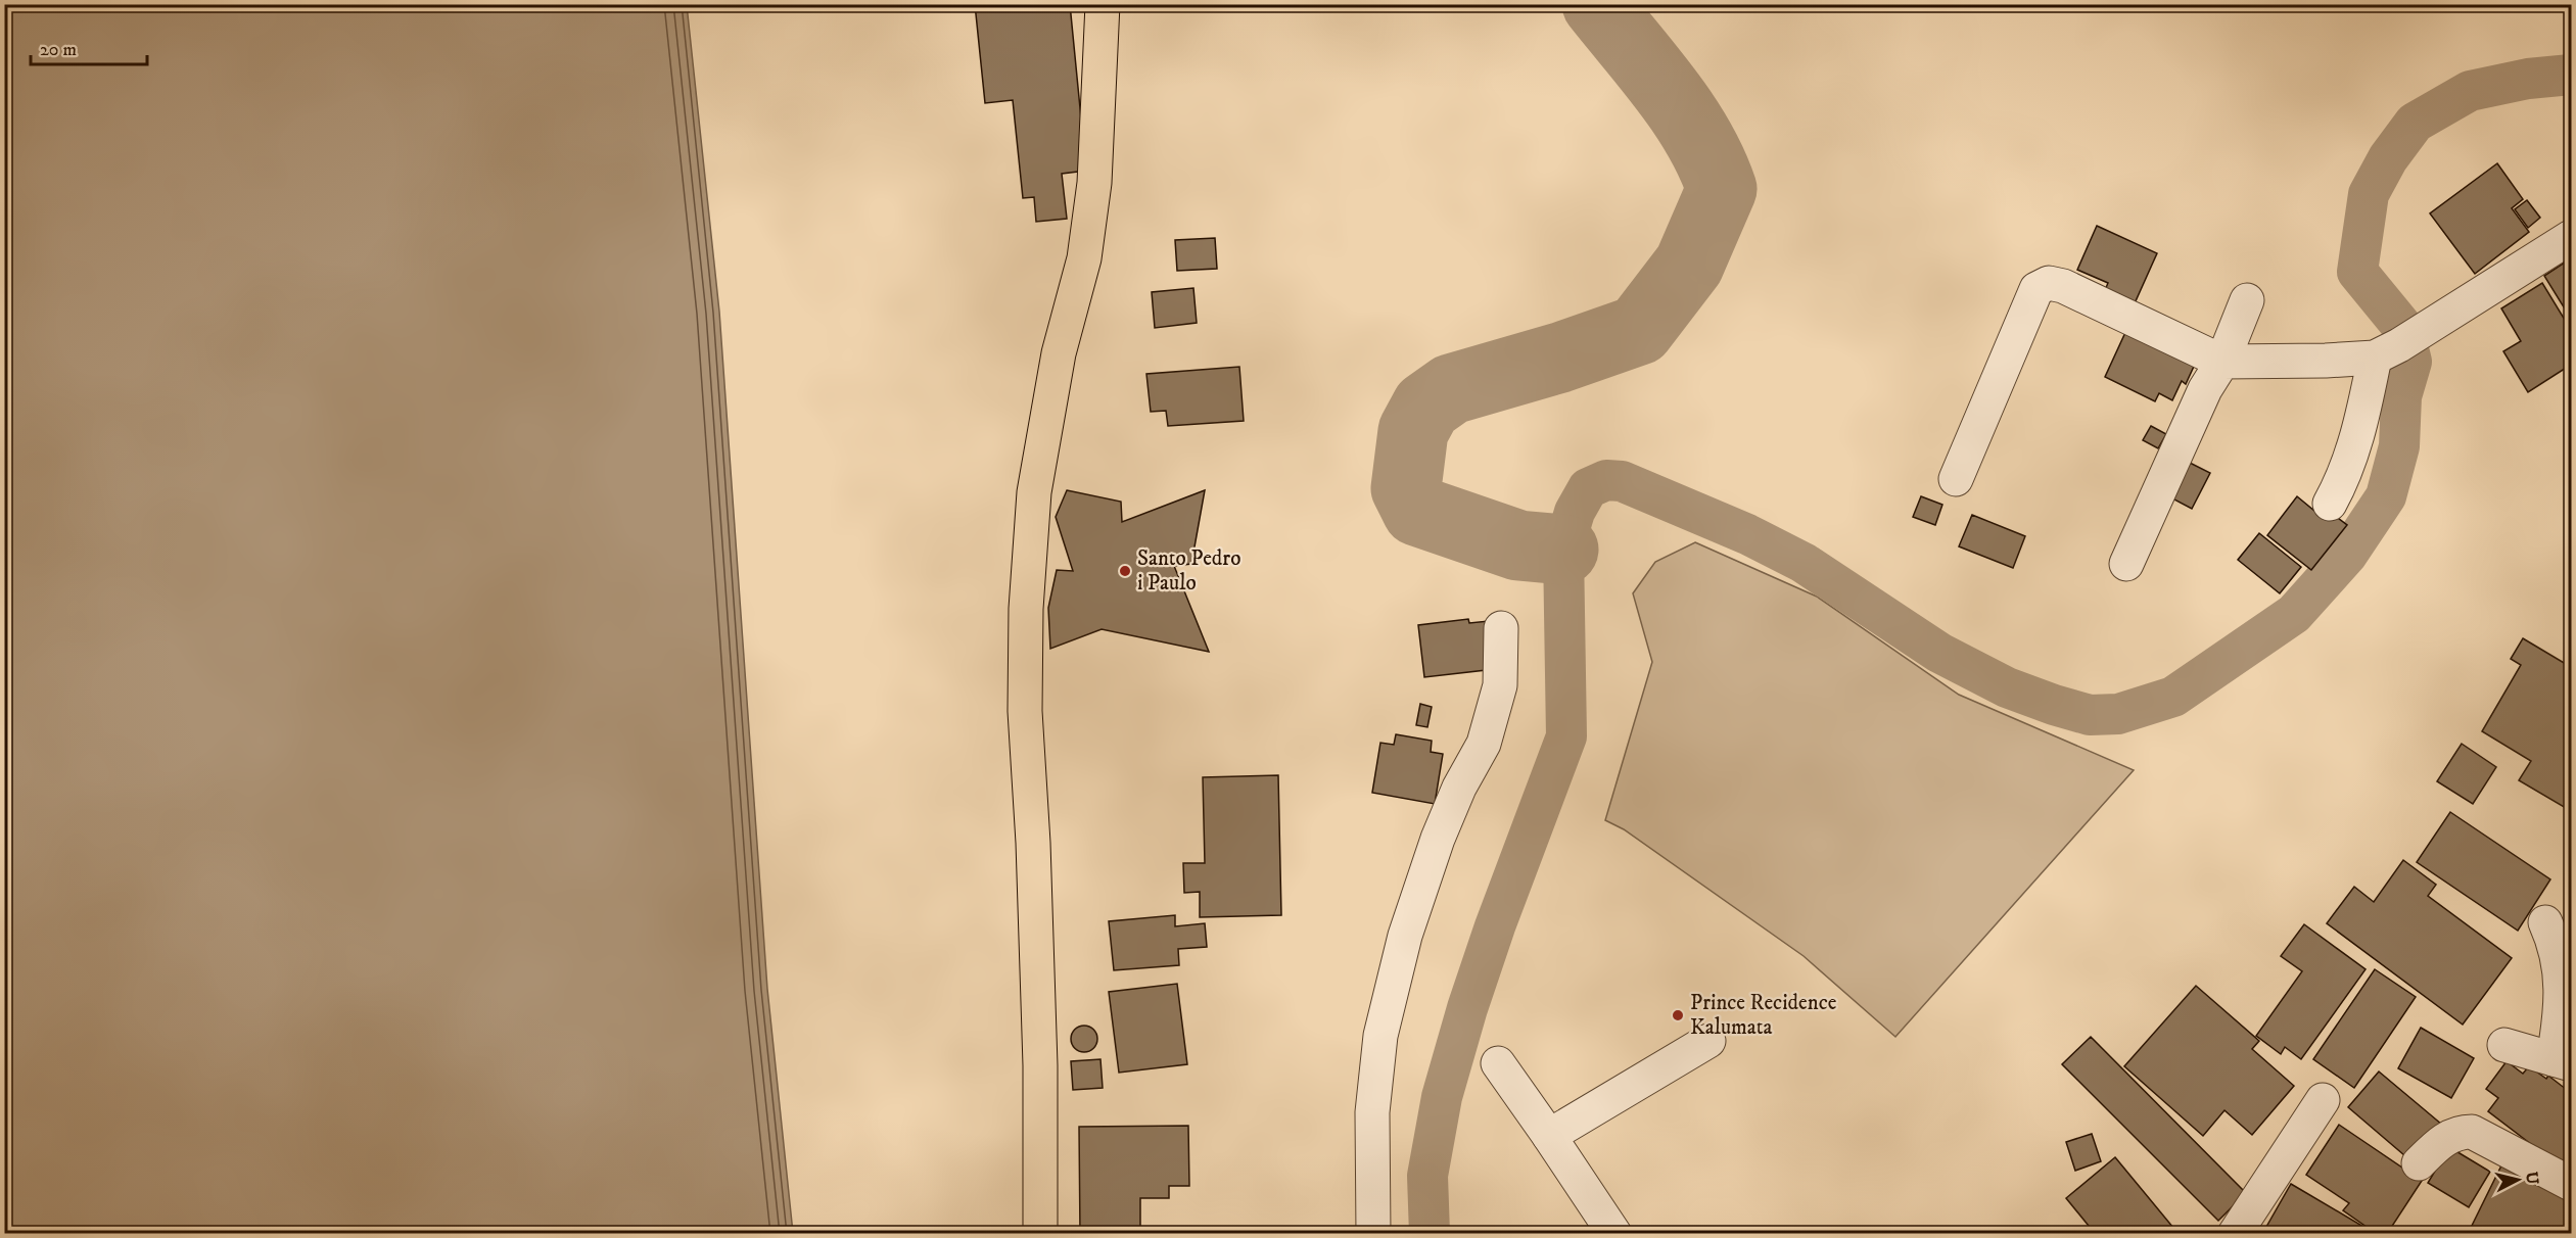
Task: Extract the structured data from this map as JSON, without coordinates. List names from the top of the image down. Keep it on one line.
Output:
{"places":["Santo Pedro i Paulo","Prince Recidence Kalumata"],"scale_bar":"20 m","north":"right"}
